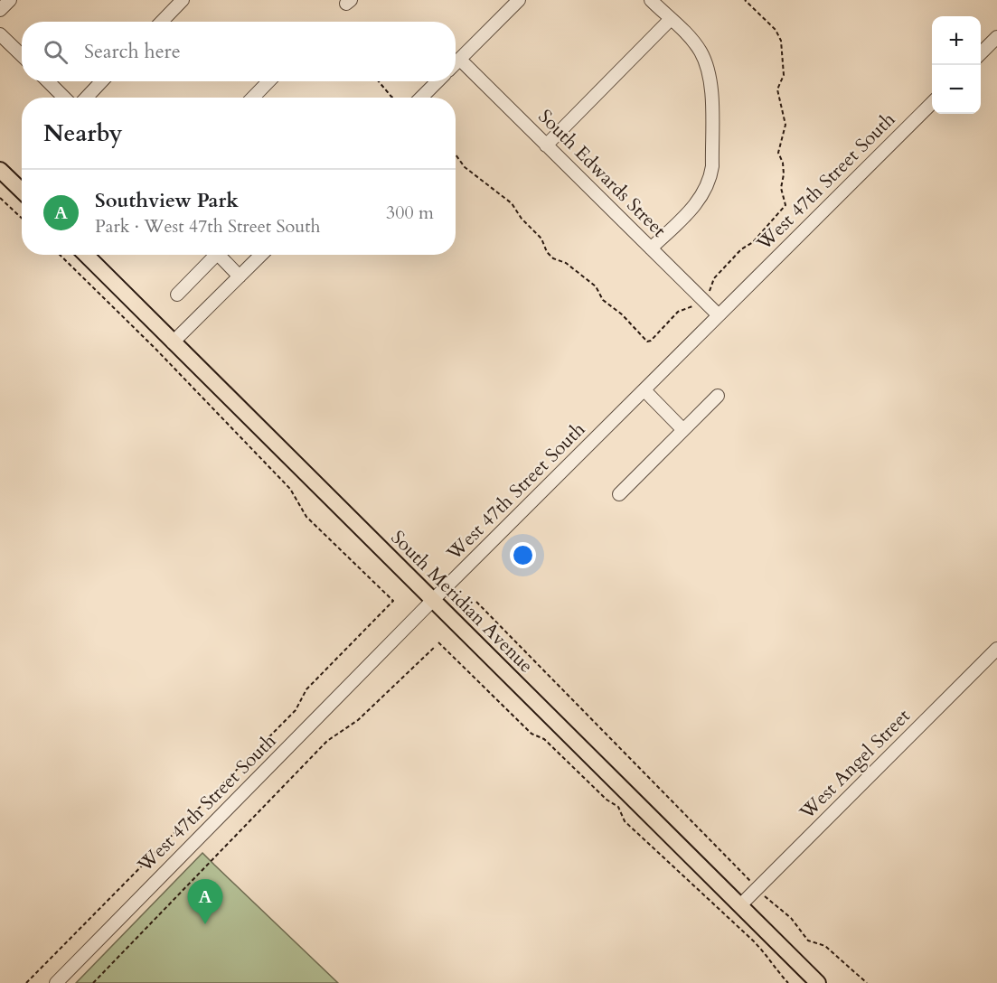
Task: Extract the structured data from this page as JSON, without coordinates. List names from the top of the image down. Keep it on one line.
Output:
{"streets":{"main road":["South Meridian Avenue"],"street":["South Edwards Street","West 47th Street South","West Angel Street"]},"crossings":[["South Edwards Street","West 47th Street South"],["West 47th Street South","South Meridian Avenue"],["South Meridian Avenue","West Angel Street"]],"page":{"map_buttons":["+","−"],"search":"Search here","heading":"Nearby","list":[{"mark":"A","name":"Southview Park","note":"Park · West 47th Street South","value":"300 m"}],"pins":"A"}}
